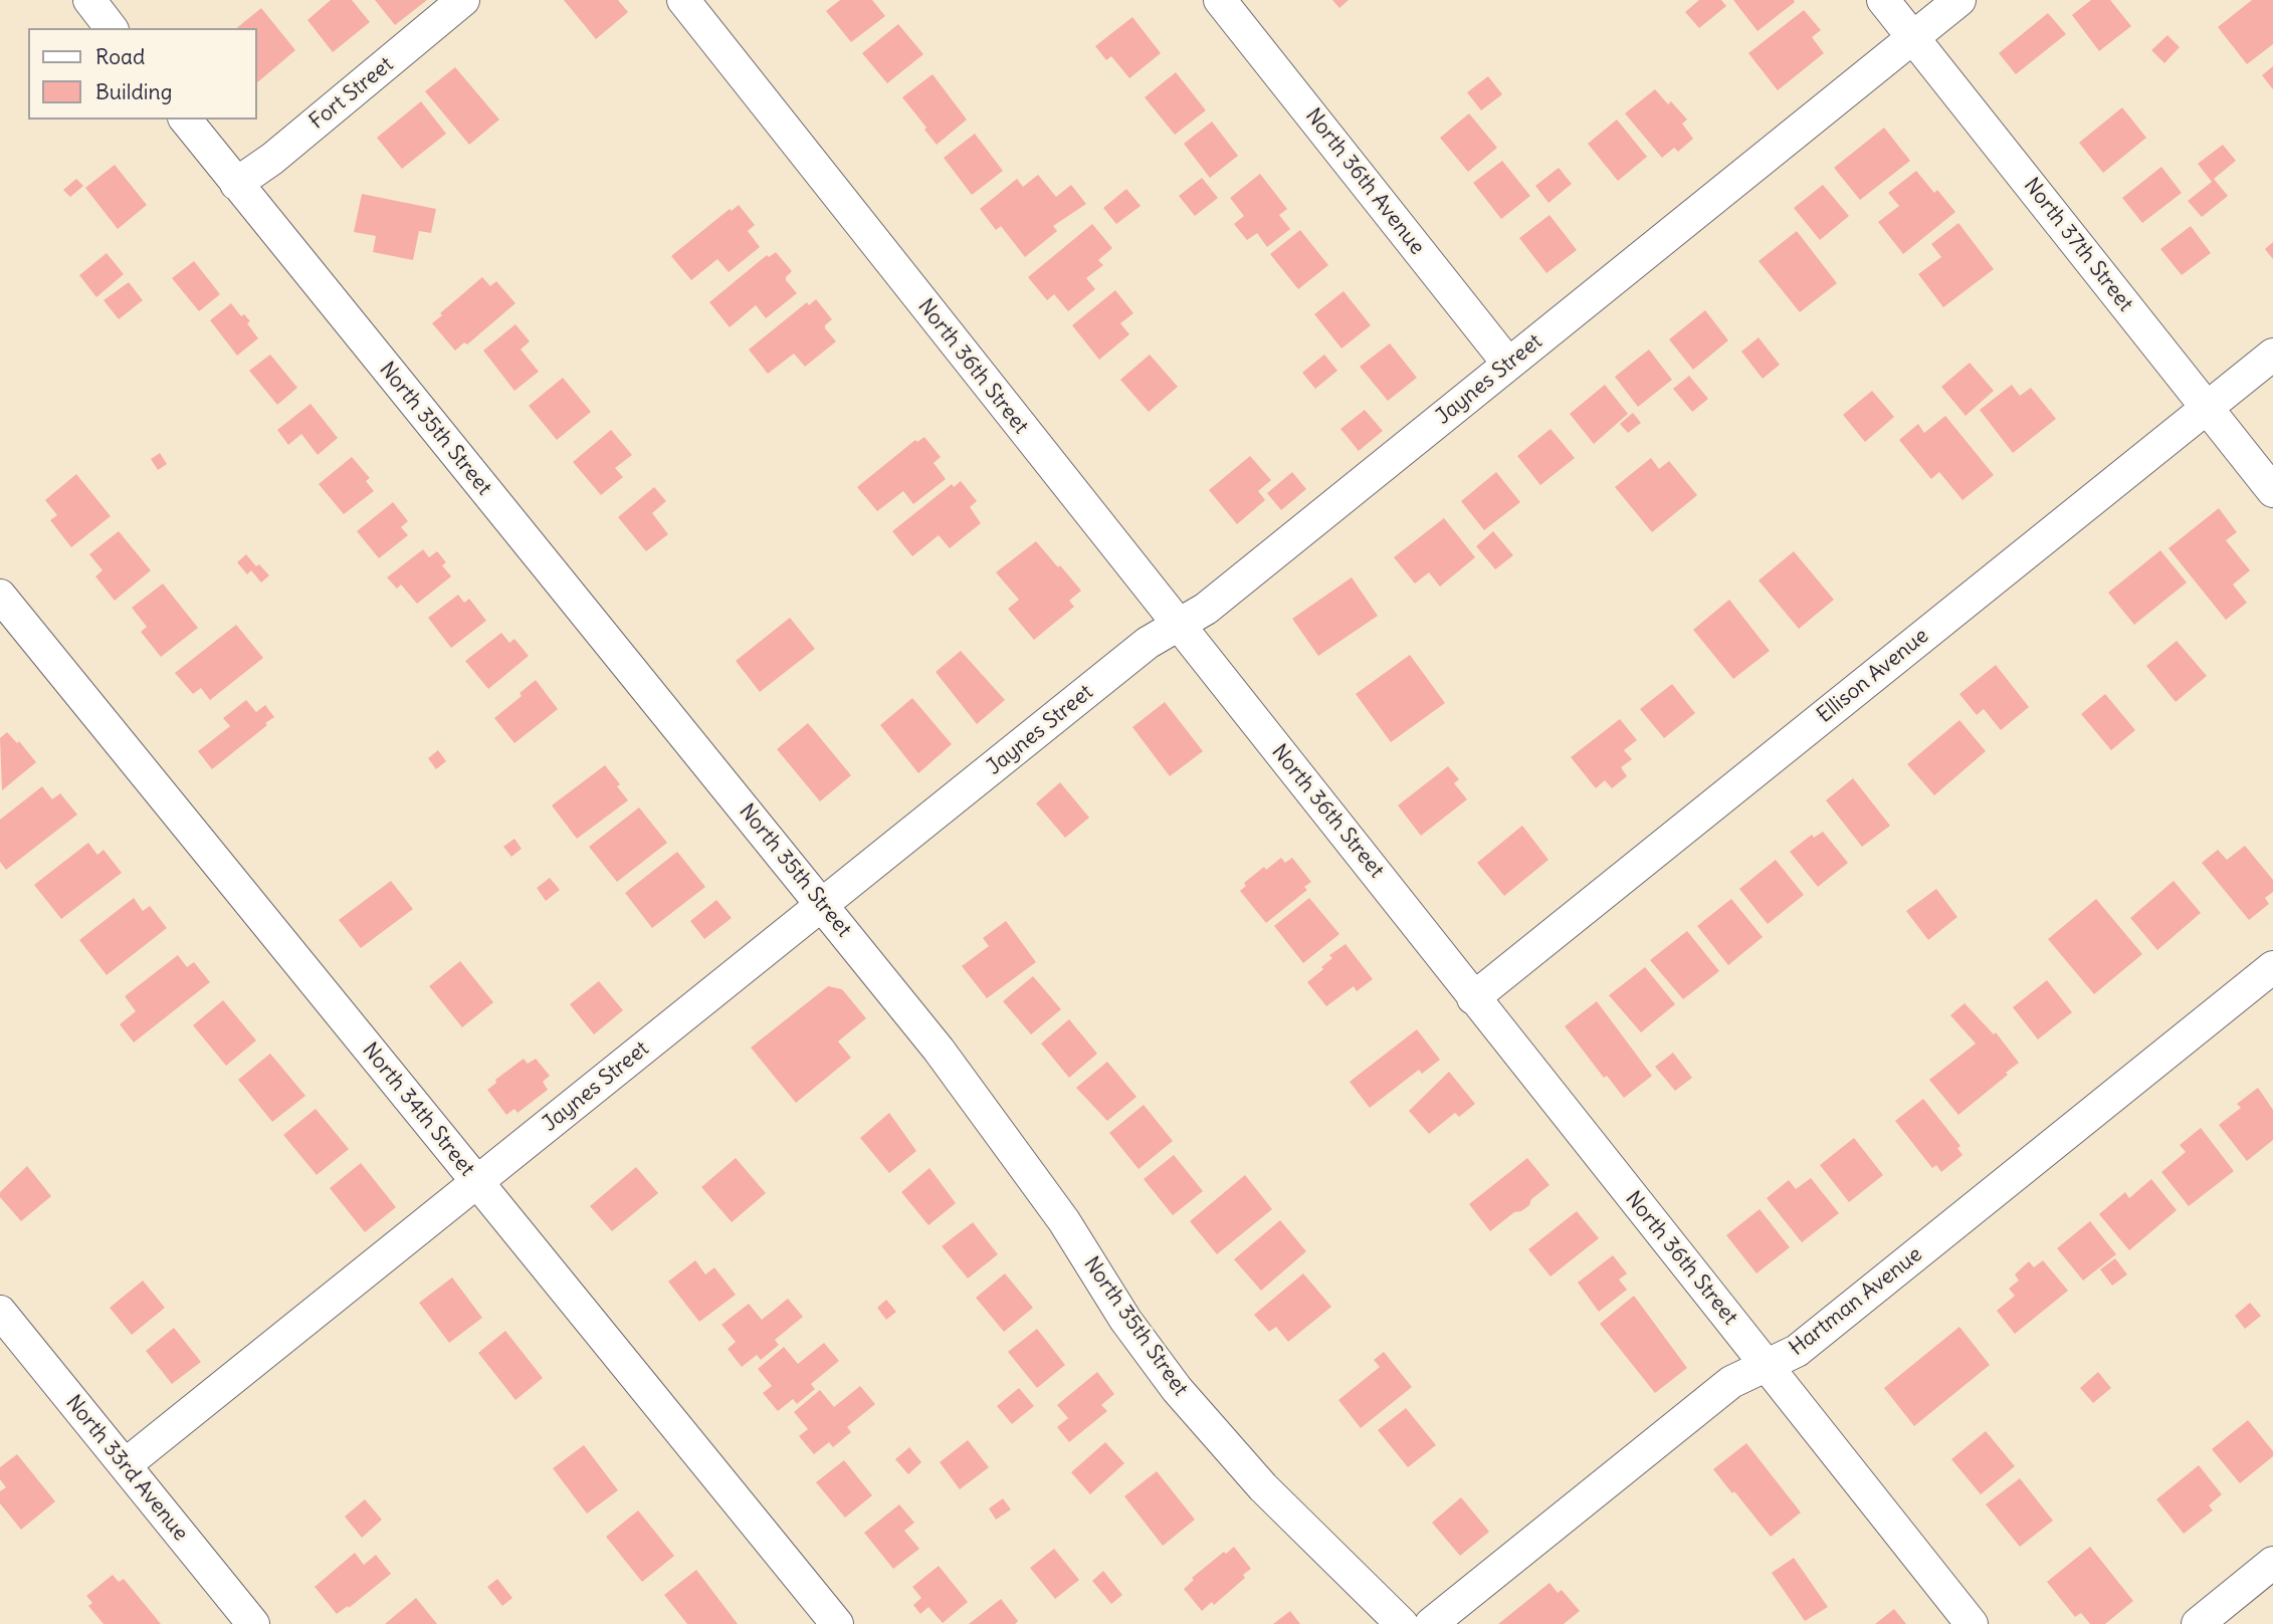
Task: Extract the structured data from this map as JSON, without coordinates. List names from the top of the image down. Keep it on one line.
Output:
{"streets":{"street":["Fort Street","North 36th Avenue","North 37th Street","North 36th Street","Jaynes Street","North 35th Street","Ellison Avenue","North 34th Street","Hartman Avenue","North 33rd Avenue"]},"crossings":[["Fort Street","North 35th Street"],["North 36th Avenue","Jaynes Street"],["North 37th Street","Jaynes Street"],["North 37th Street","Ellison Avenue"],["North 36th Street","Jaynes Street"],["North 36th Street","Ellison Avenue"],["North 36th Street","Hartman Avenue"],["Jaynes Street","North 35th Street"],["Jaynes Street","North 34th Street"],["Jaynes Street","North 33rd Avenue"]],"legend":["Road","Building"]}
